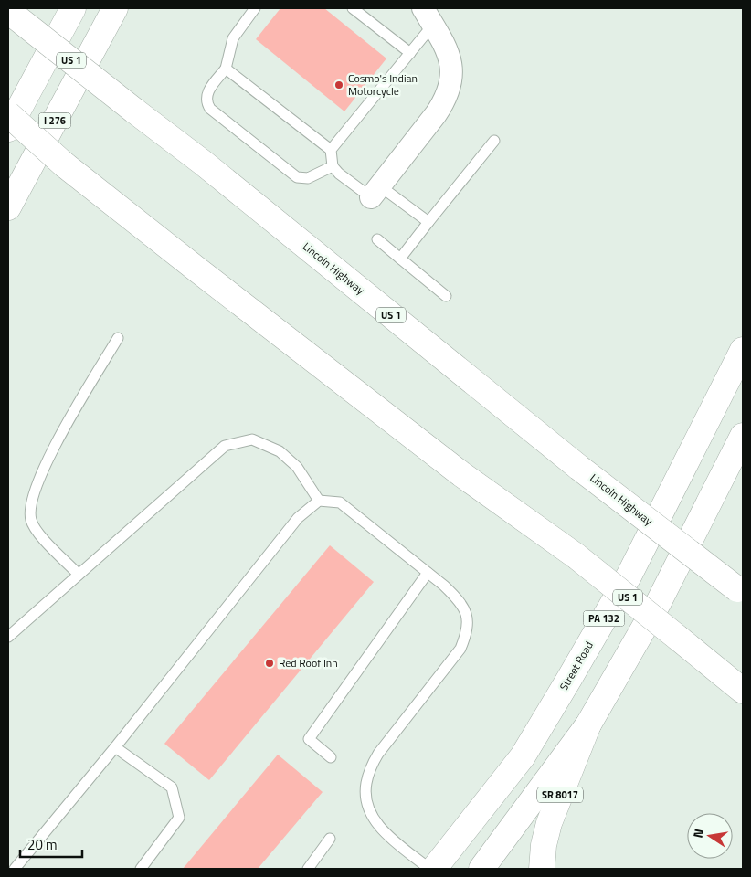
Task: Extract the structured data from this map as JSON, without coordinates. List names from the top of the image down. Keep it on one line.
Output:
{"streets":{"main road":["US 1","I 276","Lincoln Highway","PA 132","Street Road","SR 8017"]},"places":["Cosmo's Indian Motorcycle","Red Roof Inn"],"scale_bar":"20 m","north":"left"}
